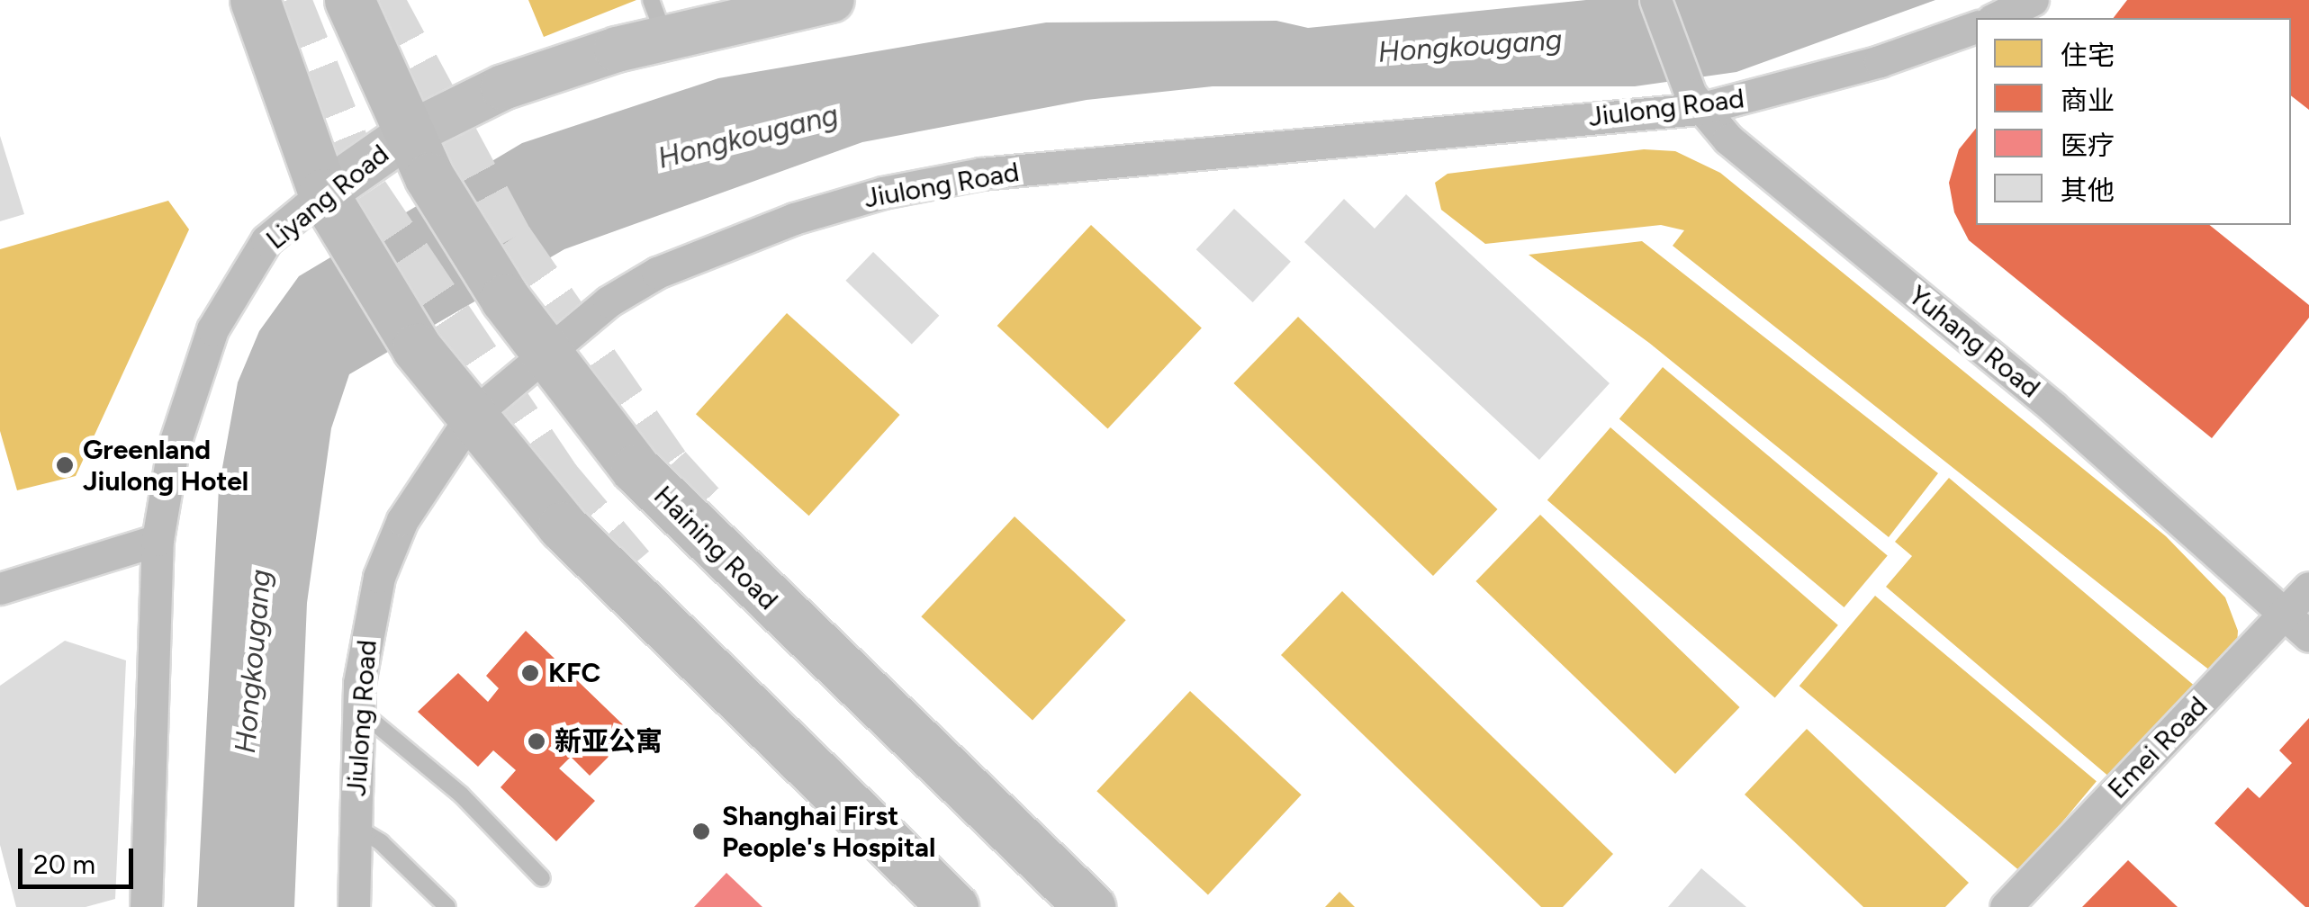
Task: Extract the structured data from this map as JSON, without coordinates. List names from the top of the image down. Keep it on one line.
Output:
{"streets":{"main road":["Haining Road"],"street":["Jiulong Road","Liyang Road","Yuhang Road","Emei Road"]},"crossings":[["Jiulong Road","Yuhang Road"],["Jiulong Road","Haining Road"],["Liyang Road","Haining Road"],["Yuhang Road","Emei Road"]],"water":["Hongkougang"],"places":["Greenland Jiulong Hotel","KFC","新亚公寓","Shanghai First People's Hospital"],"legend":["住宅","商业","医疗","其他"],"scale_bar":"20 m"}
